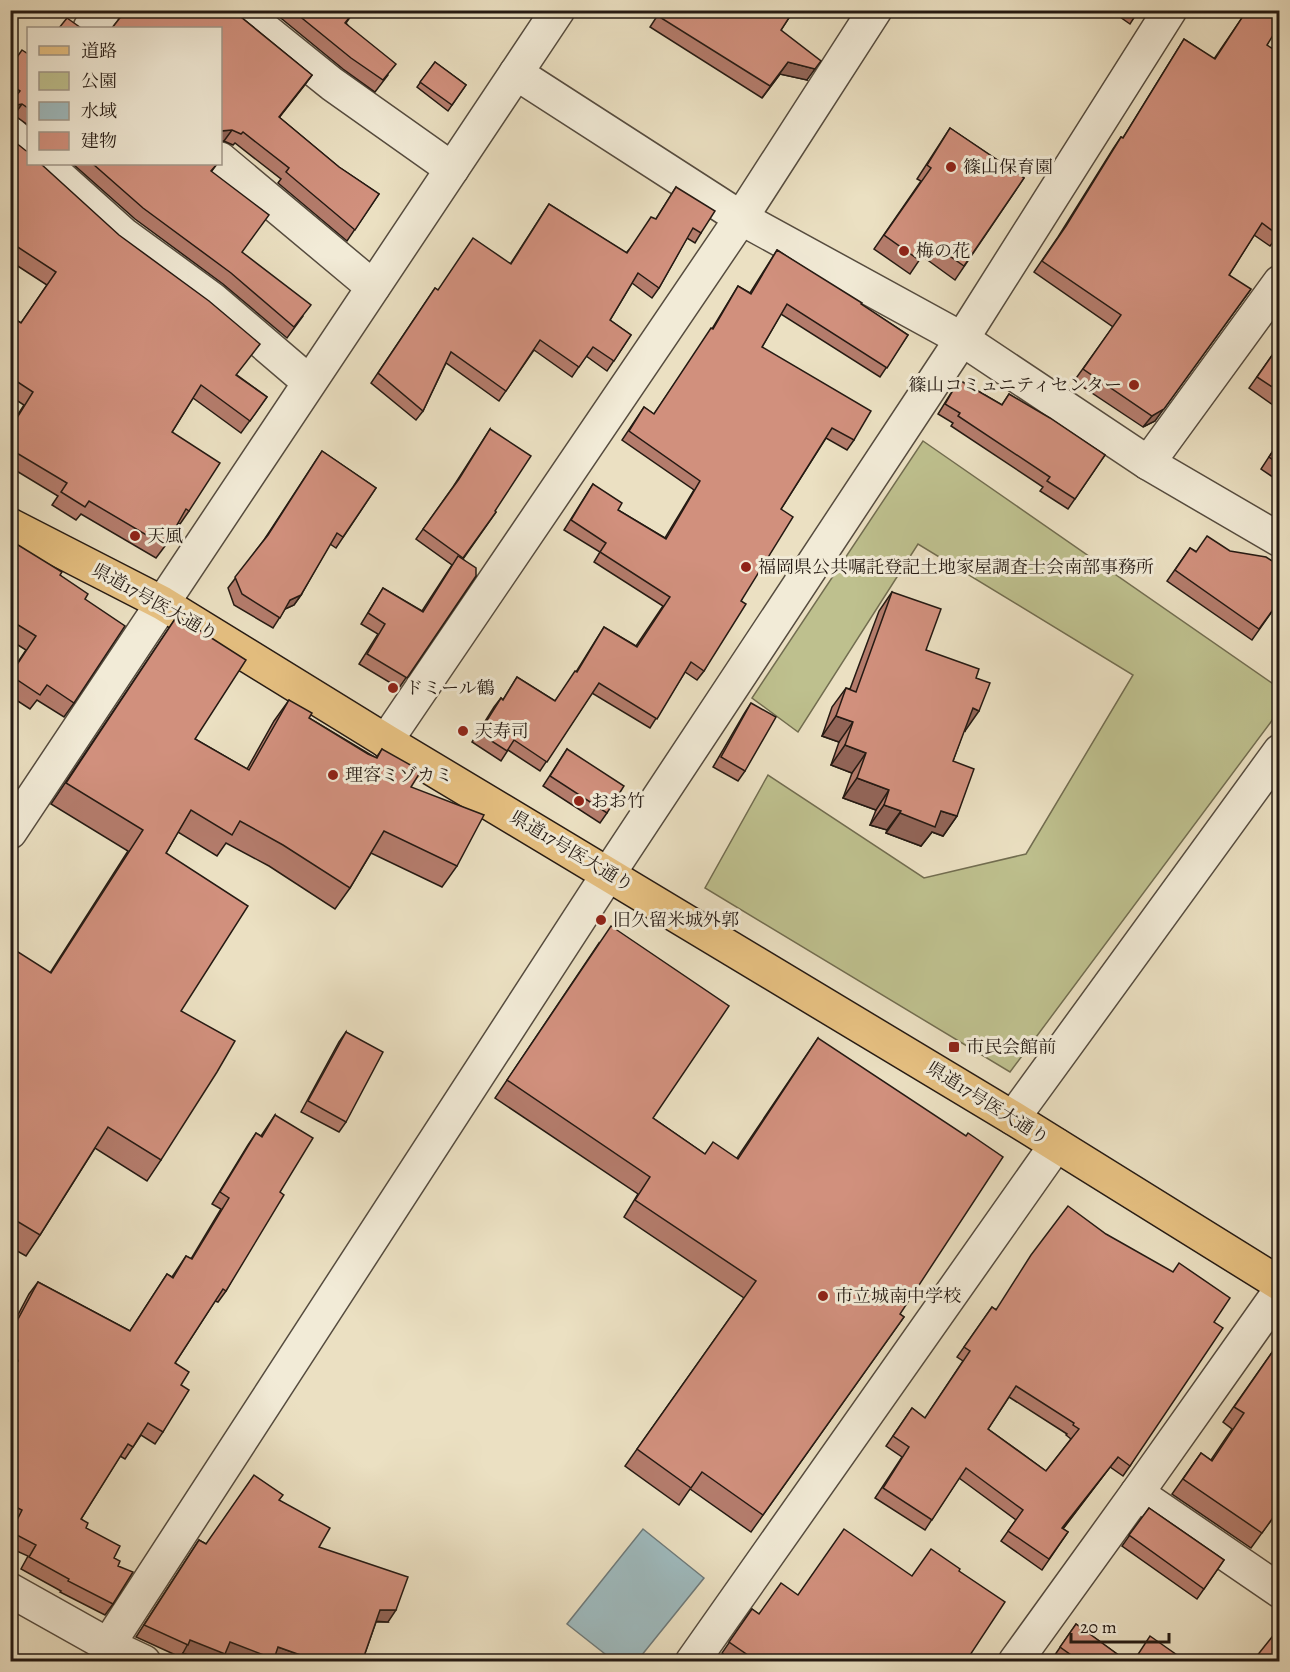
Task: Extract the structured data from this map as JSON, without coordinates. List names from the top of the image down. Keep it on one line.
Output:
{"streets":{"main road":["県道17号医大通り"]},"places":{"other":["篠山保育園","梅の花","篠山コミュニティセンター","天風","福岡県公共嘱託登記土地家屋調査士会南部事務所","ドミール鶴","天寿司","理容ミゾカミ","おお竹","旧久留米城外郭","市立城南中学校"],"transit":["市民会館前"]},"legend":["道路","公園","水域","建物"],"scale_bar":"20 m"}
